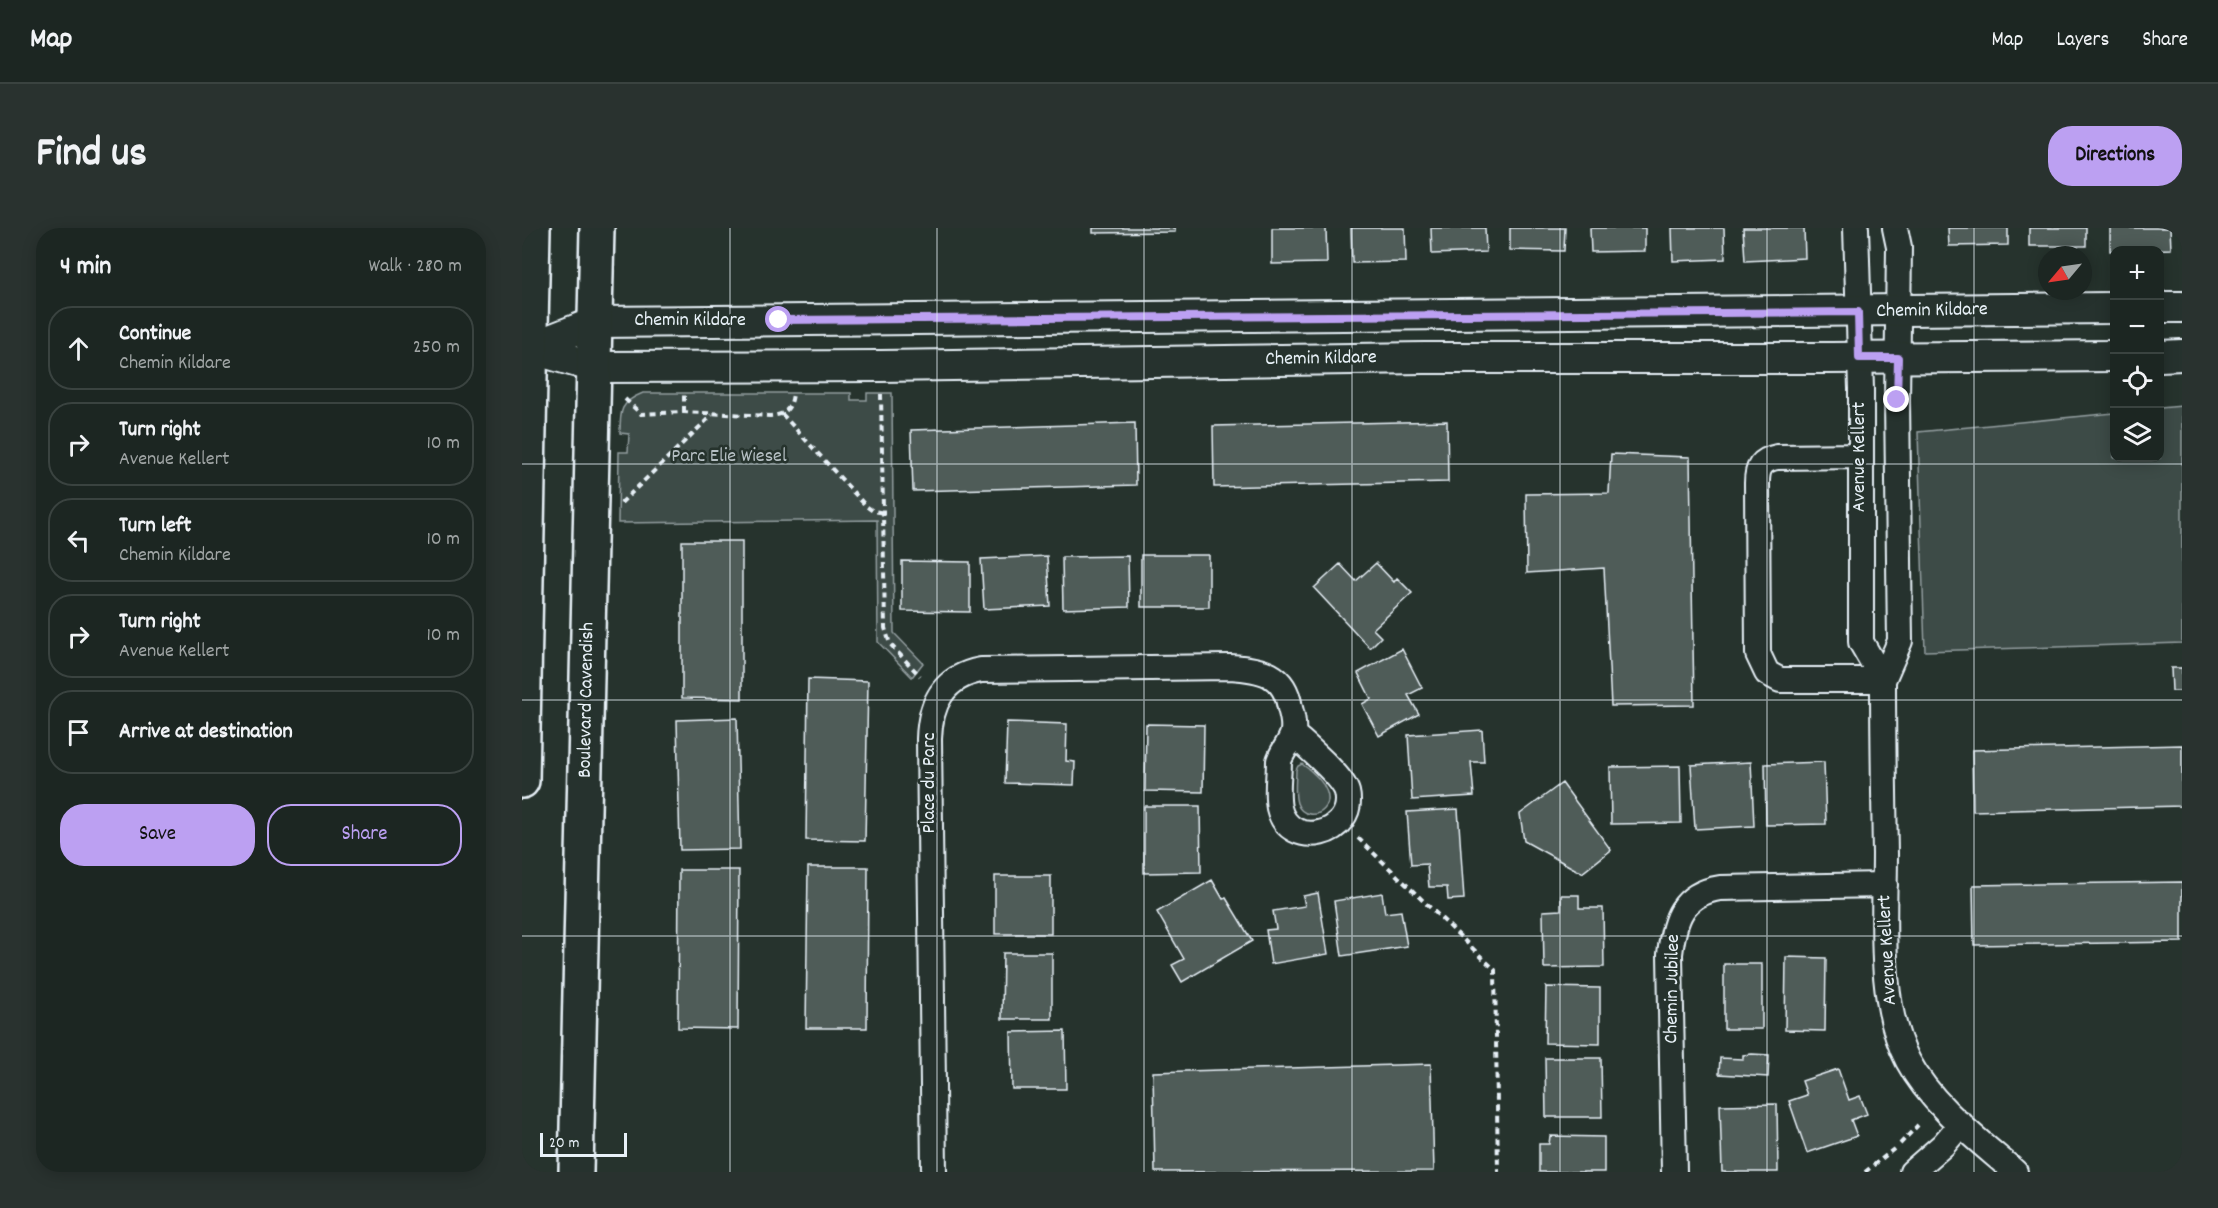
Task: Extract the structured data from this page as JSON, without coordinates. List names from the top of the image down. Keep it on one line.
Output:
{"streets":{"main road":["Boulevard Cavendish"],"street":["Chemin Kildare","Avenue Kellert","Place du Parc","Chemin Jubilee"]},"crossings":[["Chemin Kildare","Avenue Kellert"],["Chemin Kildare","Boulevard Cavendish"],["Avenue Kellert","Chemin Jubilee"]],"parks":["Parc Elie Wiesel"],"scale_bar":"20 m","north":"bottom left","page":{"header":"Map","nav":["Map","Layers","Share"],"title":"Find us","buttons":["Directions",["Save","Share"]],"heading":["4 min","Walk · 280 m"],"map_buttons":["+","−"],"list":[["Continue","Chemin Kildare","250 m"],["Turn right","Avenue Kellert","10 m"],["Turn left","Chemin Kildare","10 m"],["Turn right","Avenue Kellert","10 m"],"Arrive at destination"],"scale":"20 m"}}
